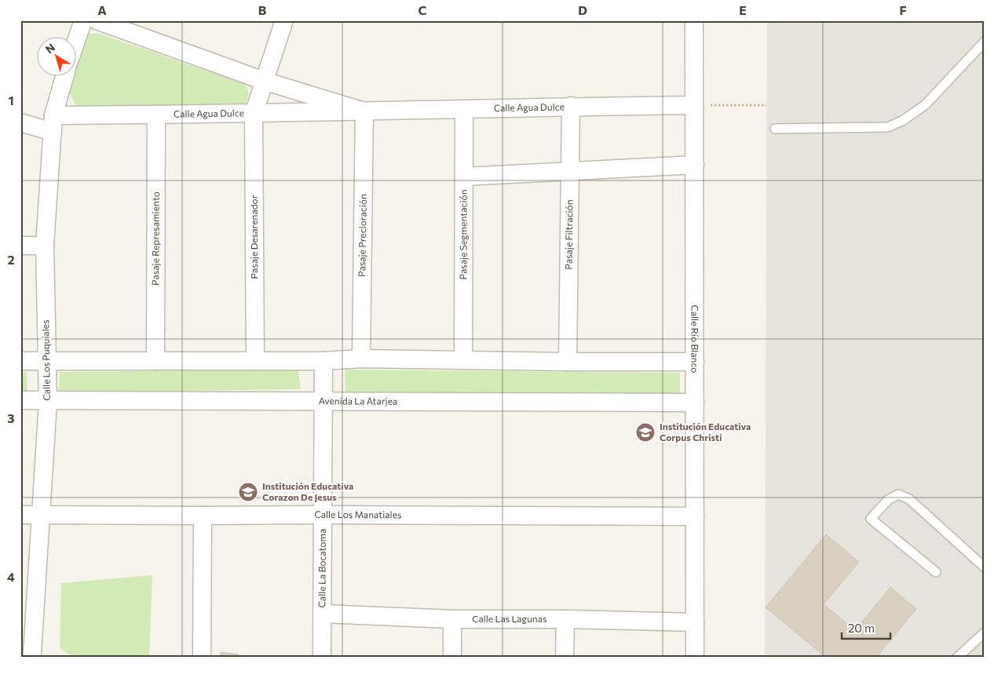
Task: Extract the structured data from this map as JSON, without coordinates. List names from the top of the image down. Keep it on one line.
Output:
{"streets":{"street":["Calle Agua Dulce","Pasaje Filtración","Pasaje Segmentación","Pasaje Precloración","Pasaje Desarenador","Pasaje Represamiento","Calle Río Blanco","Calle Los Puquiales","Avenida La Atarjea","Calle Los Manatiales","Calle La Bocatoma","Calle Las Lagunas"]},"crossings":[["Calle Agua Dulce","Pasaje Filtración"],["Calle Agua Dulce","Pasaje Segmentación"],["Calle Agua Dulce","Pasaje Precloración"],["Calle Agua Dulce","Pasaje Desarenador"],["Calle Agua Dulce","Pasaje Represamiento"],["Calle Agua Dulce","Calle Río Blanco"],["Calle Agua Dulce","Calle Los Puquiales"],["Calle Río Blanco","Avenida La Atarjea"],["Calle Río Blanco","Calle Los Manatiales"],["Calle Río Blanco","Calle Las Lagunas"],["Calle Los Puquiales","Avenida La Atarjea"],["Calle Los Puquiales","Calle Los Manatiales"],["Avenida La Atarjea","Calle La Bocatoma"],["Calle Los Manatiales","Calle La Bocatoma"],["Calle La Bocatoma","Calle Las Lagunas"]],"places":{"school or university":["Institución Educativa Corpus Christi","Institución Educativa Corazon De Jesus"]},"scale_bar":"20 m","north":"top left","grid":{"columns":["A","B","C","D","E","F"],"rows":["1","2","3","4"]}}
